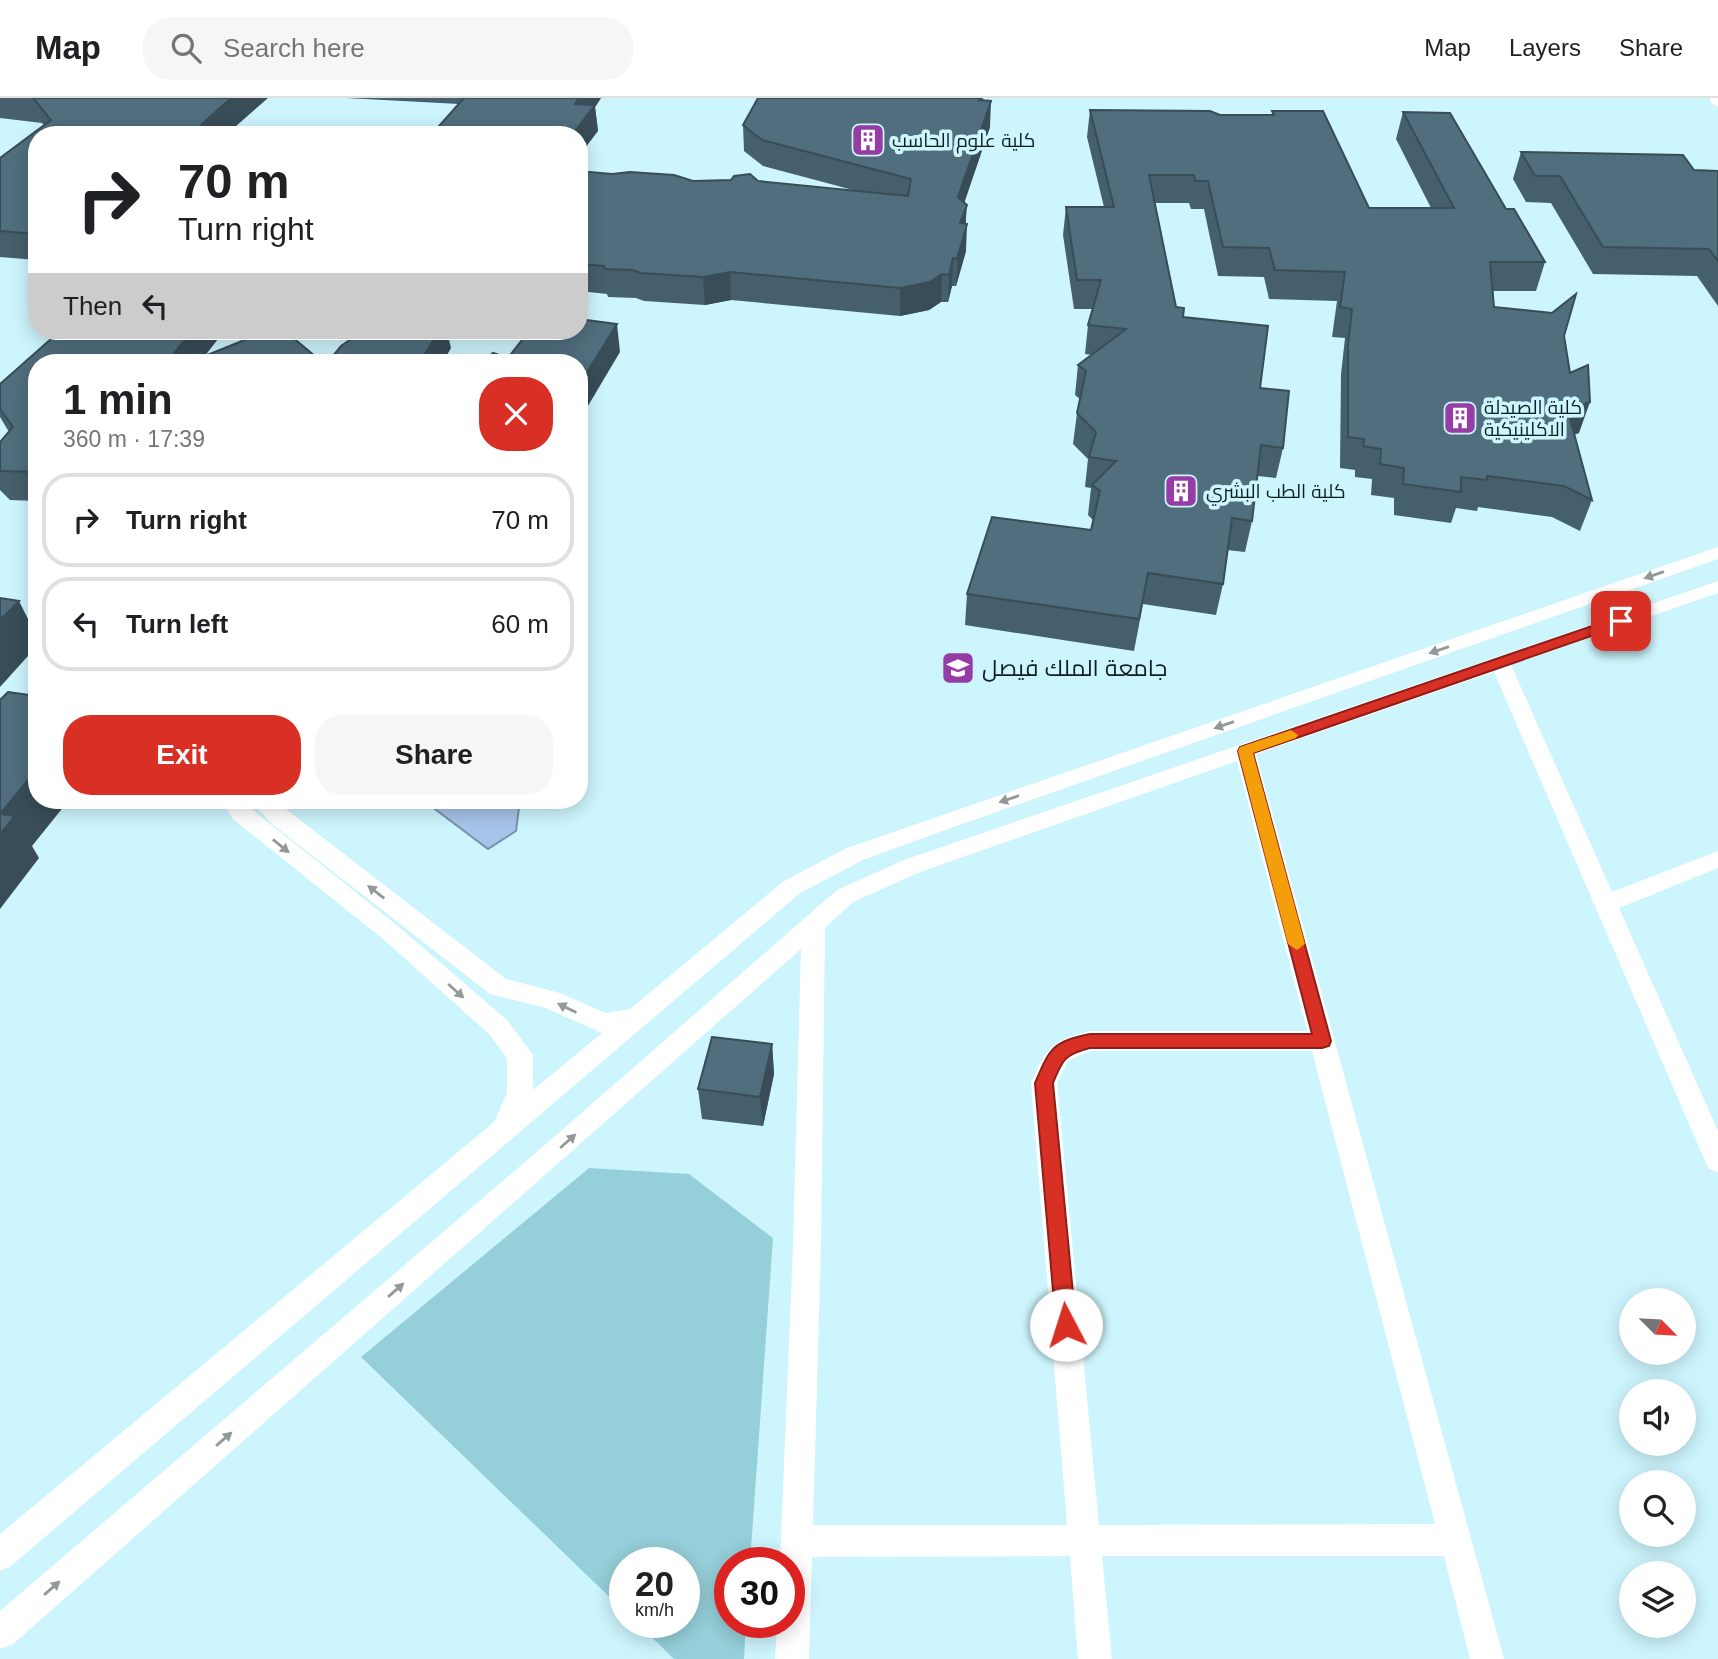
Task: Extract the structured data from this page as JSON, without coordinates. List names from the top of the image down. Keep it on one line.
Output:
{"places":{"building":["كلية علوم الحاسب","كلية الصيدلة الاكلينيكية","كلية الطب البشري"],"school or university":["جامعة الملك فيصل"]},"north":"bottom right","page":{"header":"Map","search":"Search here","nav":["Map","Layers","Share"],"turn":["70 m","Turn right"],"then":"Then","heading":["1 min","360 m · 17:39"],"list":[{"name":"Turn right","value":"70 m"},{"name":"Turn left","value":"60 m"}],"buttons":["Exit","Share"],"speed":"20 km/h","limit":"30"}}
